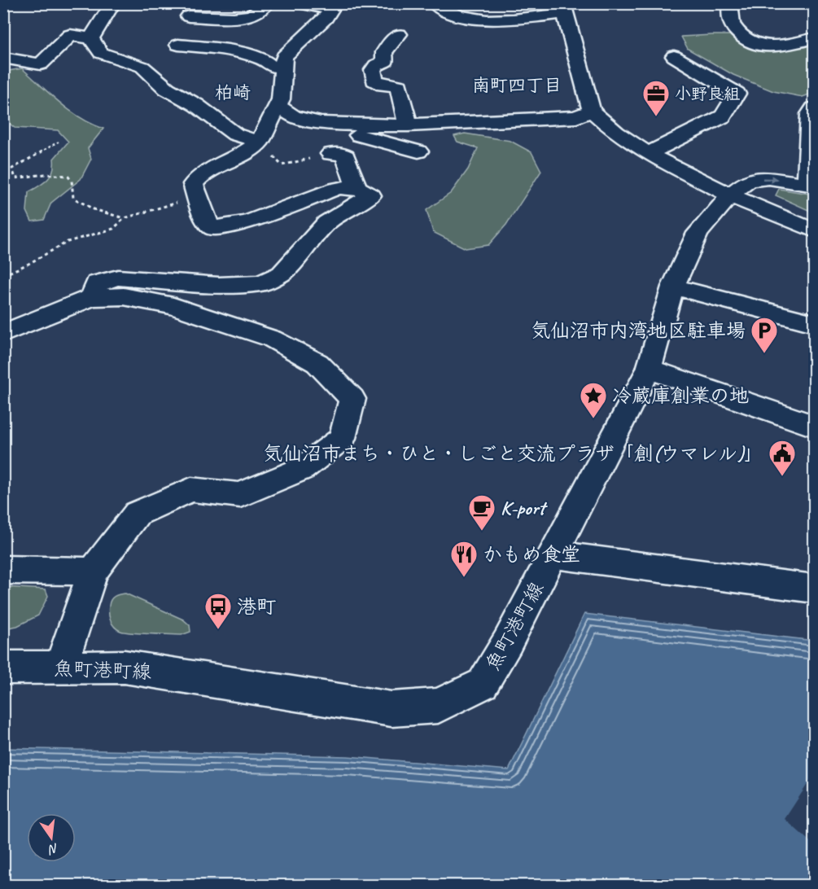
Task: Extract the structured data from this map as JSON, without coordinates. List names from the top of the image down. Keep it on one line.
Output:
{"streets":{"street":["魚町港町線"]},"districts":["南町四丁目","柏崎"],"places":{"office":["小野良組"],"parking":["気仙沼市内湾地区駐車場"],"place":["冷蔵庫創業の地"],"public building":["気仙沼市まち・ひと・しごと交流プラザ「創(ウマレル)」"],"cafe":["K-port"],"restaurant":["かもめ食堂"],"bus stop":["港町"]},"north":"bottom"}
